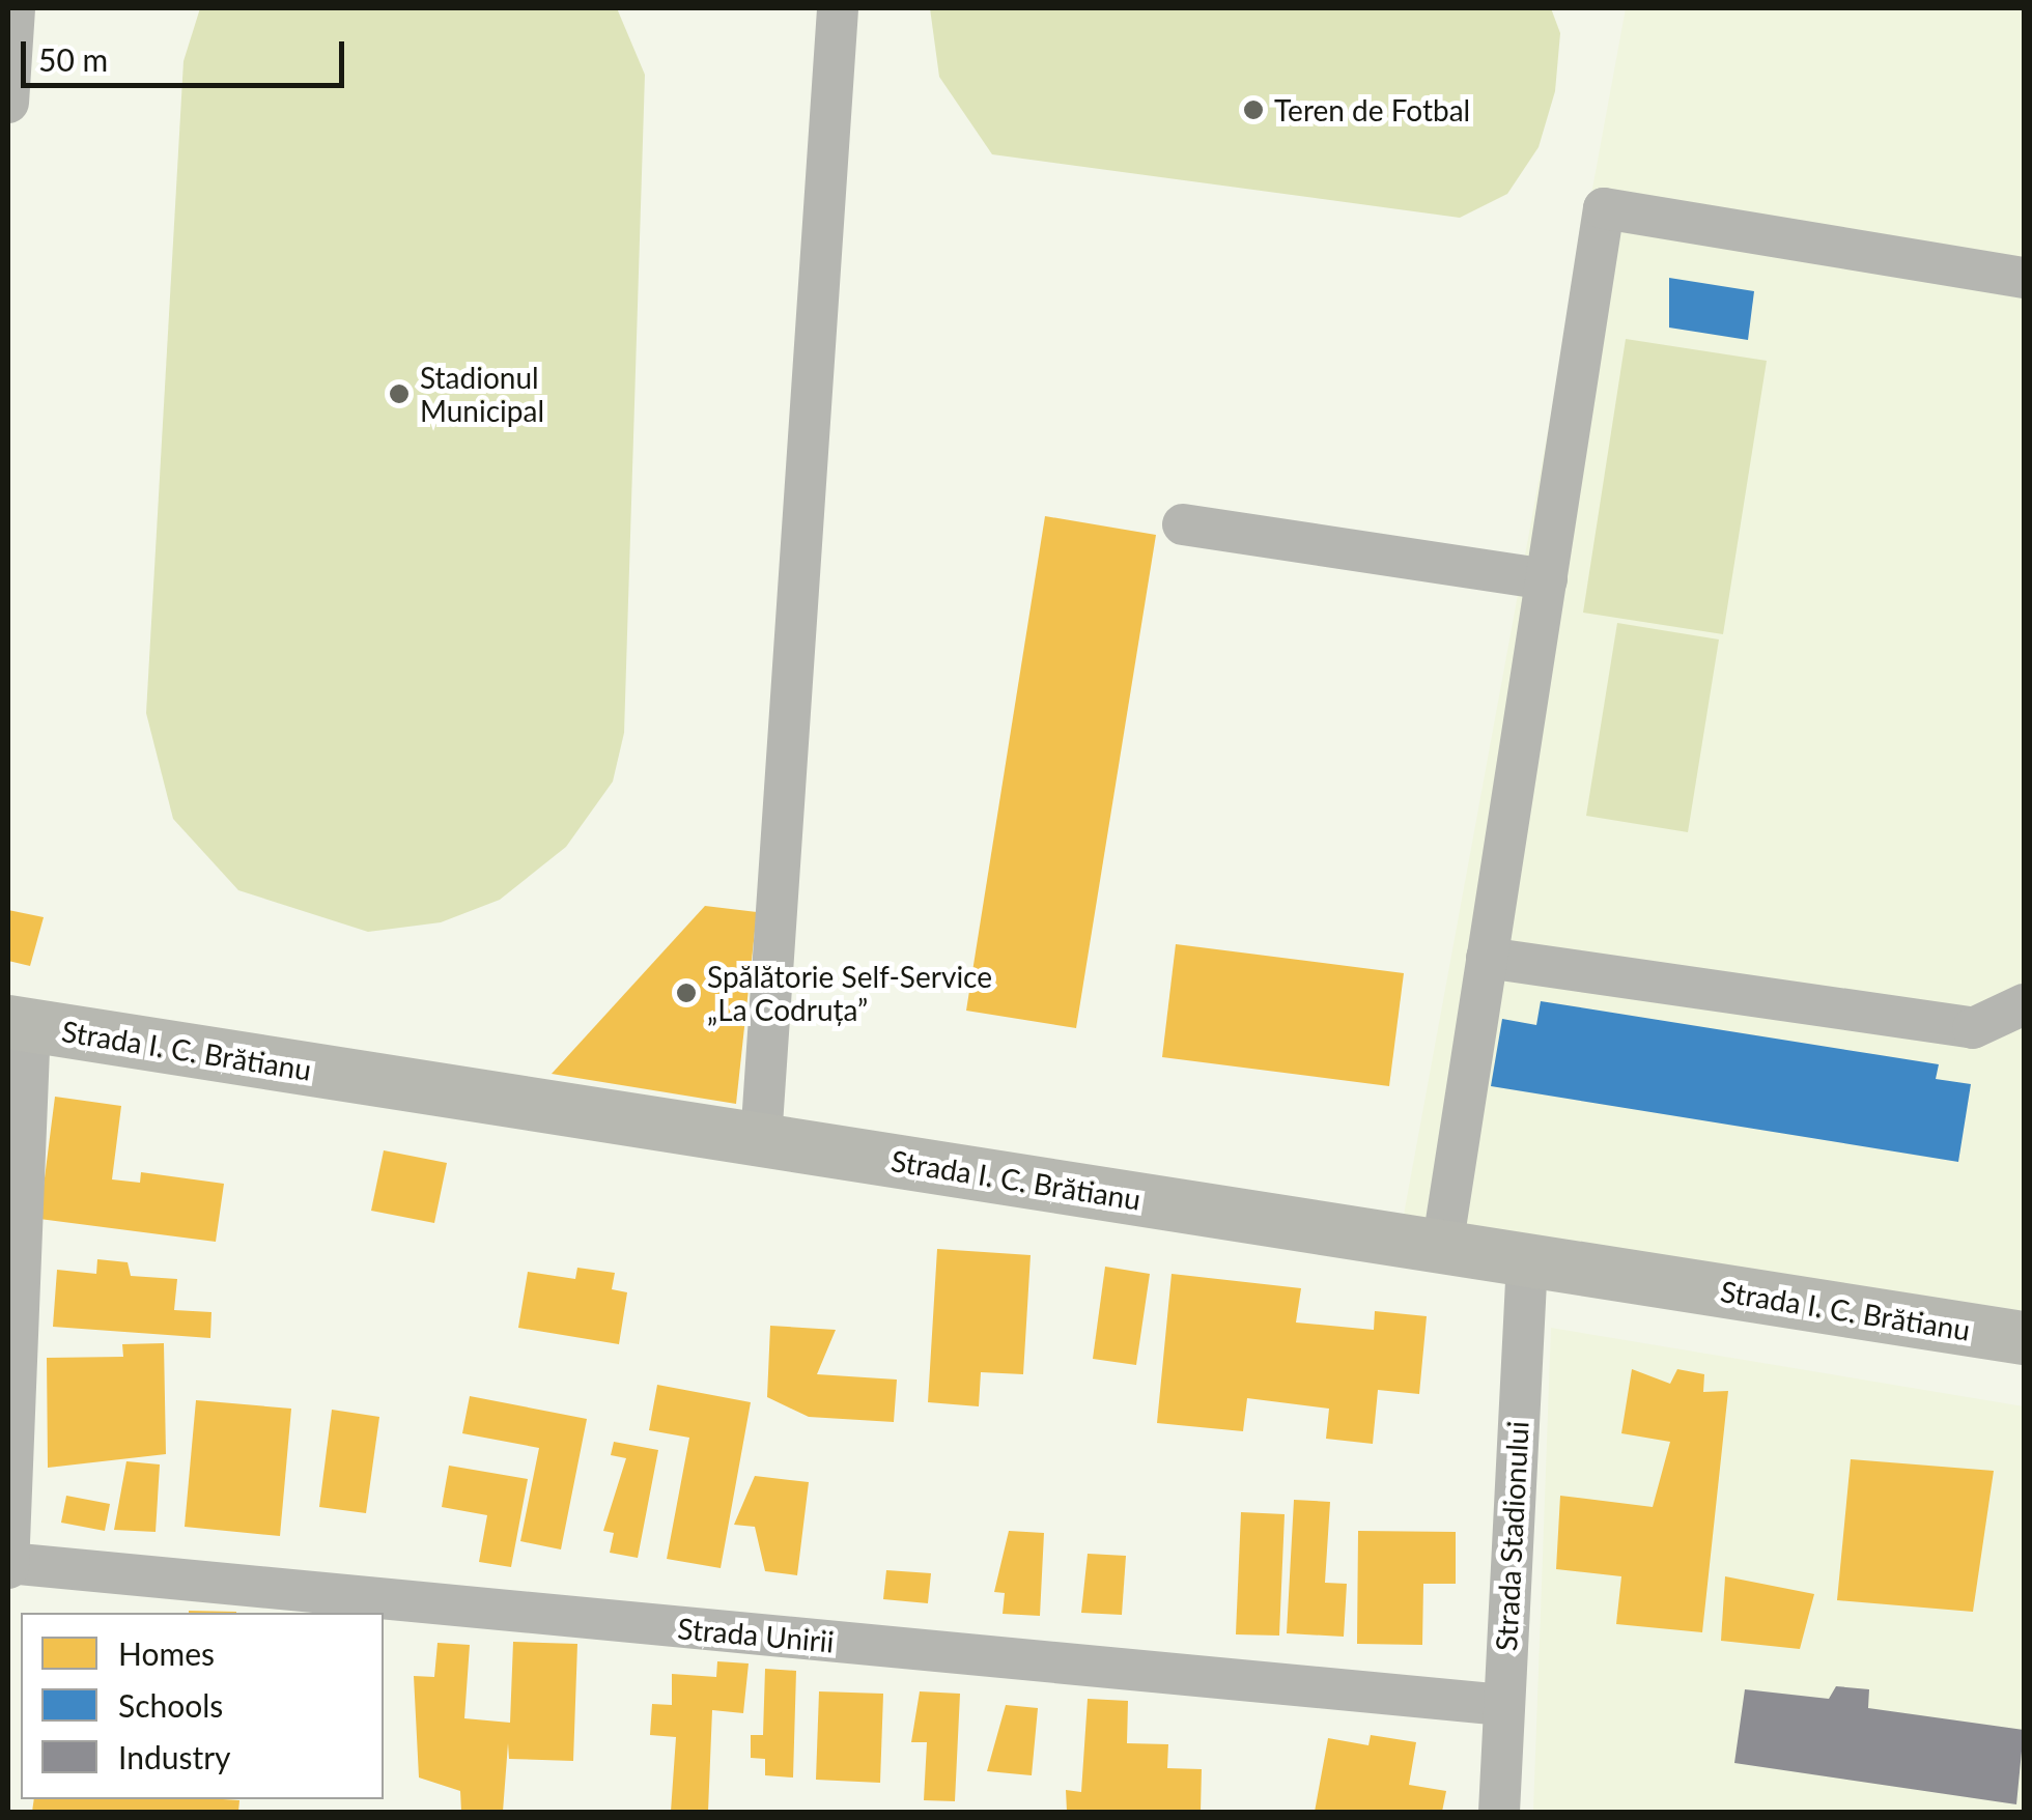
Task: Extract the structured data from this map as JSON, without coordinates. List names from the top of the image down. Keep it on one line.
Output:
{"streets":{"main road":["Strada I. C. Brătianu"],"street":["Strada Stadionului","Strada Unirii"]},"crossings":[["Strada I. C. Brătianu","Strada Stadionului"],["Strada Stadionului","Strada Unirii"]],"places":["Teren de Fotbal","Stadionul Municipal","Spălătorie Self-Service „La Codruța”"],"legend":["Homes","Schools","Industry"],"scale_bar":"50 m"}
